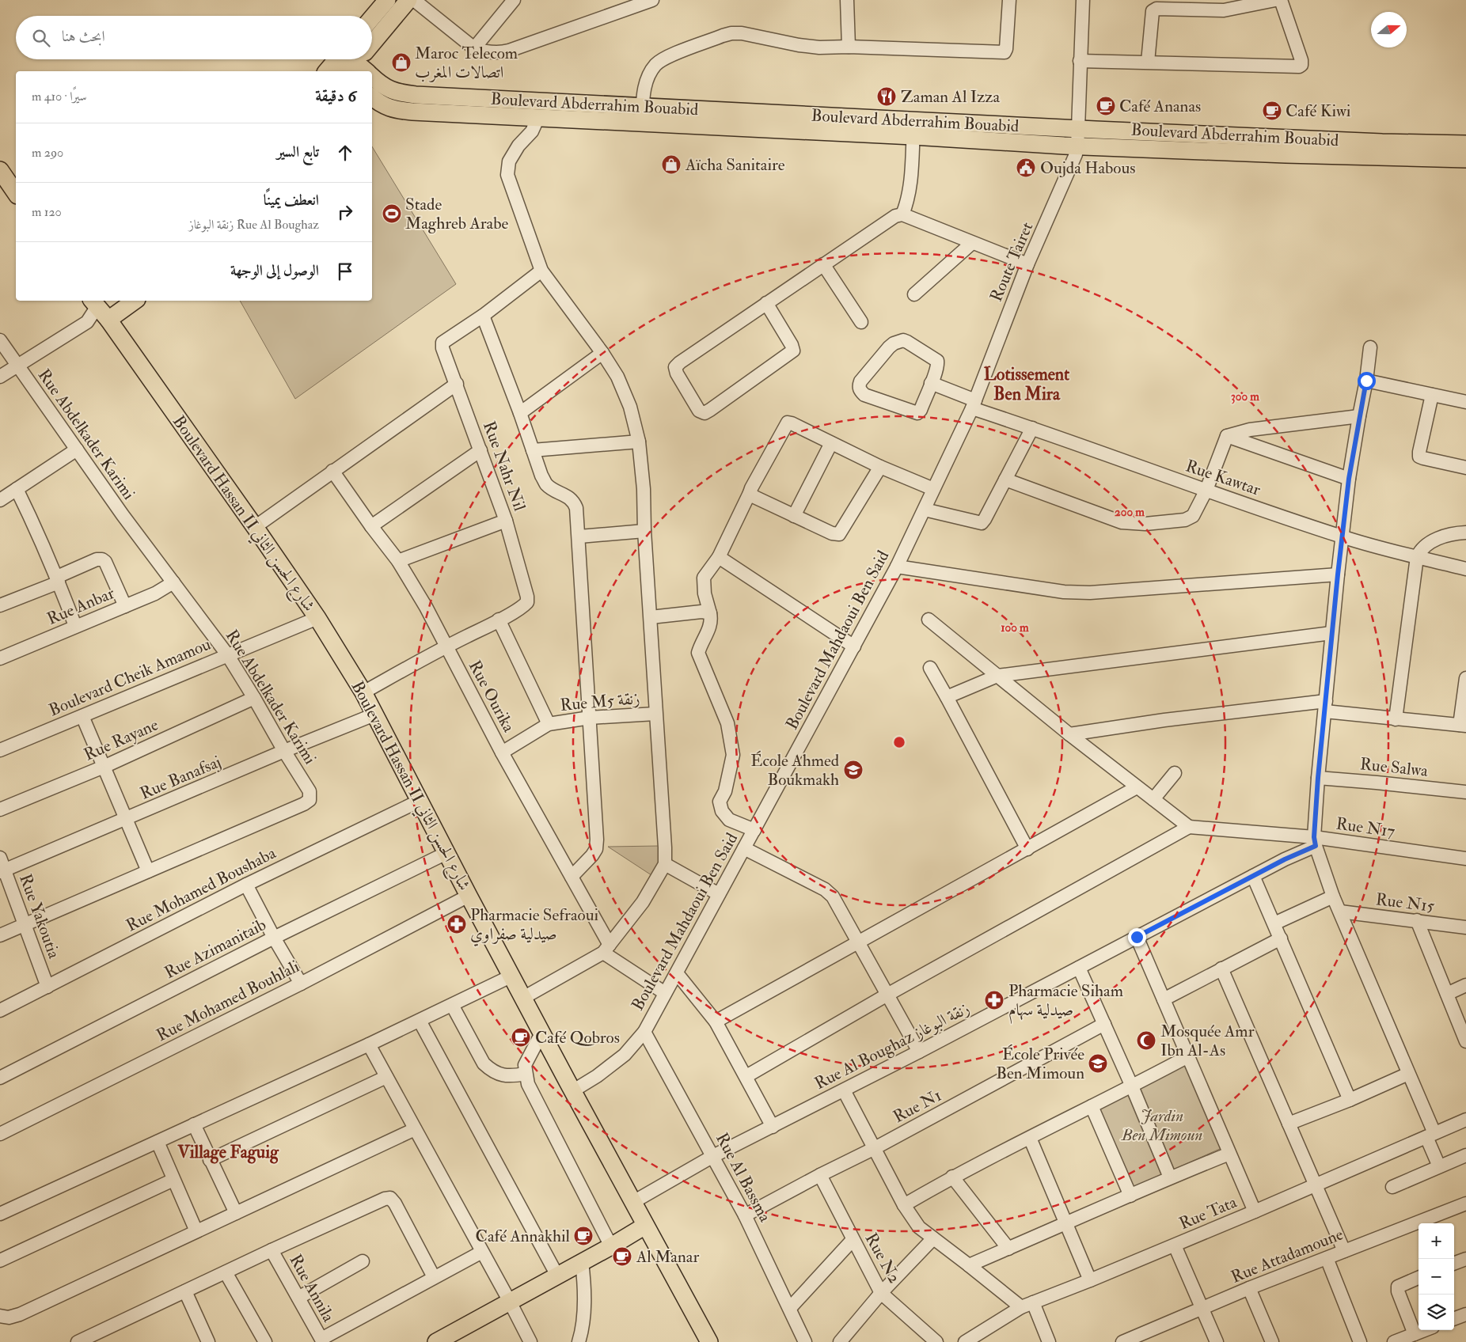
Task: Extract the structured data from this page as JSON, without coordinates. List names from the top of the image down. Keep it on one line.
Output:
{"streets":{"main road":["Boulevard Abderrahim Bouabid","Boulevard Hassan II شارع الحسن الثاني"],"street":["Route Tairet","Rue Abdelkader Karimi","Rue Nahr Nil","Rue Kawtar","Rue Anbar","Boulevard Mahdaoui Ben Said","Boulevard Cheik Amamou","Rue Ourika","Rue M5 زنقة","Rue Rayane","Rue Salwa","Rue Banafsaj","Rue N17","Rue Mohamed Boushaba","Rue N15","Rue Yakoutia","Rue Azimanitaib","Rue Mohamed Bouhlali","Rue Al Boughaz زنقة البوغاز","Rue N1","Rue Al Bassma","Rue Tata","Rue Attadamoune","Rue N2","Rue Annila"]},"crossings":[["Boulevard Abderrahim Bouabid","Route Tairet"],["Route Tairet","Rue Kawtar"],["Route Tairet","Boulevard Mahdaoui Ben Said"],["Rue Abdelkader Karimi","Rue Anbar"],["Rue Abdelkader Karimi","Boulevard Cheik Amamou"],["Rue Abdelkader Karimi","Rue Rayane"],["Rue Abdelkader Karimi","Rue Banafsaj"],["Rue Abdelkader Karimi","Rue Yakoutia"],["Rue Kawtar","Boulevard Mahdaoui Ben Said"],["Boulevard Hassan II شارع الحسن الثاني","Boulevard Mahdaoui Ben Said"],["Boulevard Hassan II شارع الحسن الثاني","Boulevard Cheik Amamou"],["Boulevard Hassan II شارع الحسن الثاني","Rue Banafsaj"],["Boulevard Hassan II شارع الحسن الثاني","Rue Mohamed Boushaba"],["Boulevard Hassan II شارع الحسن الثاني","Rue Azimanitaib"],["Boulevard Hassan II شارع الحسن الثاني","Rue Mohamed Bouhlali"],["Boulevard Hassan II شارع الحسن الثاني","Rue Al Boughaz زنقة البوغاز"],["Boulevard Mahdaoui Ben Said","Rue Ourika"],["Boulevard Mahdaoui Ben Said","Rue Al Bassma"],["Rue Banafsaj","Rue Yakoutia"],["Rue N17","Rue Al Boughaz زنقة البوغاز"],["Rue Mohamed Boushaba","Rue Yakoutia"],["Rue Al Boughaz زنقة البوغاز","Rue Al Bassma"],["Rue N1","Rue Al Bassma"],["Rue N1","Rue N2"]],"districts":["Lotissement Ben Mira","Village Faguig"],"parks":["Jardin Ben Mimoun"],"places":{"shop":["Maroc Telecom اتصالات المغرب","Aïcha Sanitaire"],"restaurant":["Zaman Al Izza"],"cafe":["Café Ananas","Café Kiwi","Café Qobros","Café Annakhil","Al Manar"],"public building":["Oujda Habous"],"sports":["Stade Maghreb Arabe"],"school or university":["École Ahmed Boukmakh","École Privée Ben Mimoun"],"pharmacy":["Pharmacie Sefraoui صيدلية صفراوي","Pharmacie Siham صيدلية سهام"],"mosque":["Mosquée Amr Ibn Al-As"]},"north":"right","page":{"search":"ابحث هنا","heading":["6 دقيقة","سيرًا · 410 m"],"list":[["تابع السير","290 m"],["انعطف يمينًا","Rue Al Boughaz زنقة البوغاز","120 m"],"الوصول إلى الوجهة"],"map_buttons":["+","−"]},"rings":["300 m","200 m","100 m"]}
